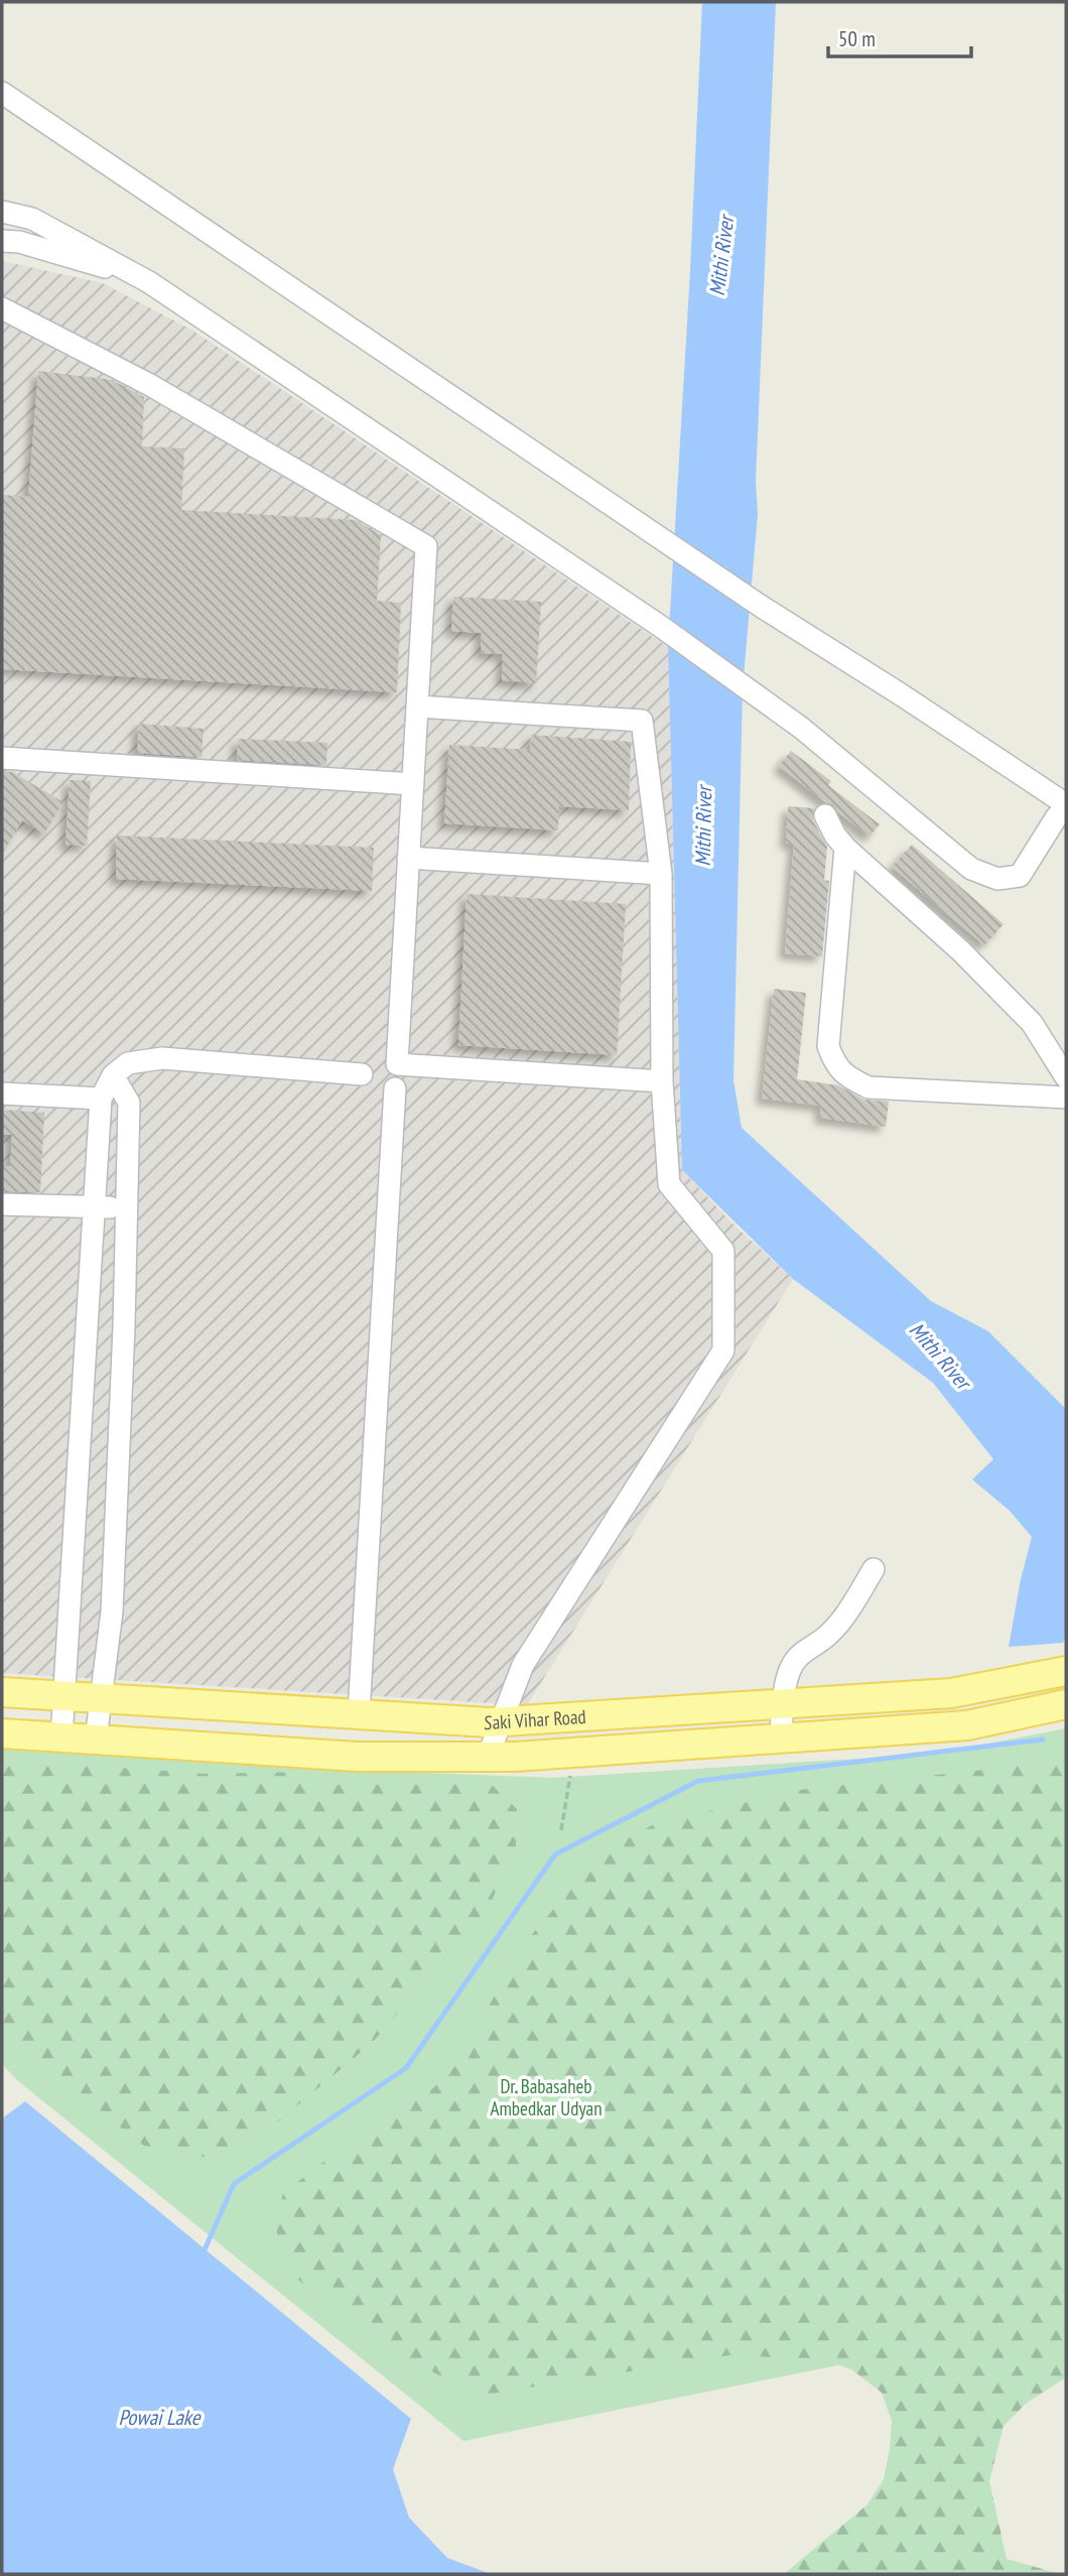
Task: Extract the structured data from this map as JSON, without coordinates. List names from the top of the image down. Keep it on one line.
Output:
{"streets":{"main road":["Saki Vihar Road"]},"water":["Mithi River","Powai Lake"],"parks":["Dr. Babasaheb Ambedkar Udyan"],"scale_bar":"50 m"}
